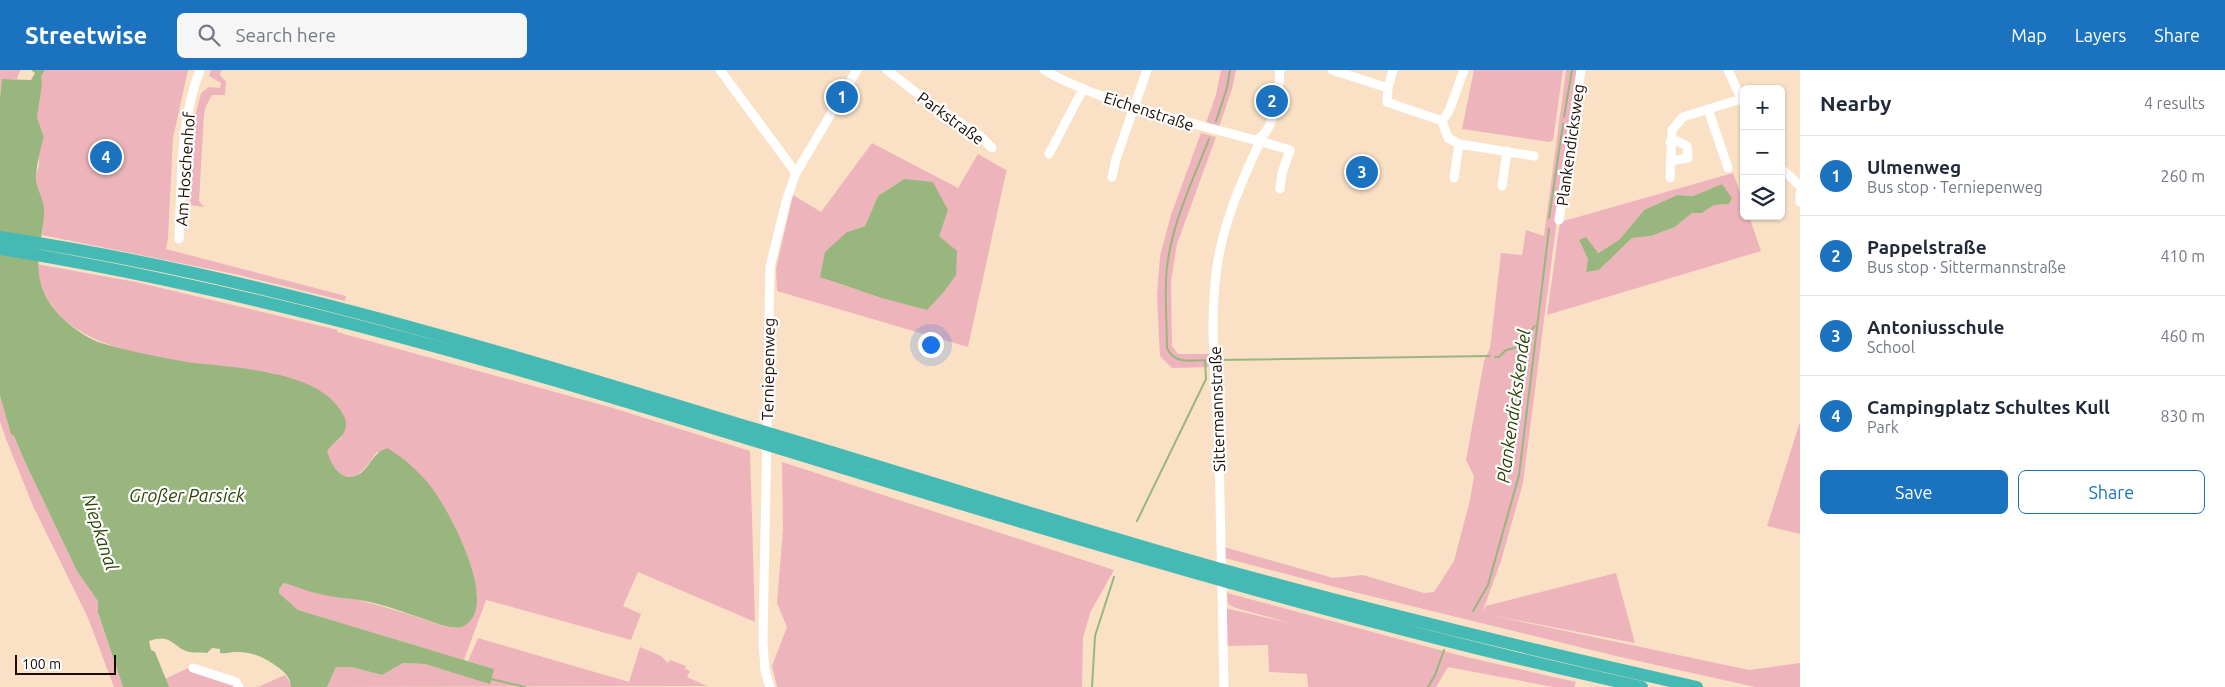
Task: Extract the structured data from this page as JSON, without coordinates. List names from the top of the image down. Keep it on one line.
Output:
{"streets":{"street":["Eichenstraße","Parkstraße","Plankendicksweg","Am Hoschenhof","Terniepenweg","Sittermannstraße"]},"crossings":[["Eichenstraße","Sittermannstraße"]],"water":["Plankendickskendel","Großer Parsick","Niepkanal"],"scale_bar":"100 m","page":{"header":"Streetwise","search":"Search here","nav":["Map","Layers","Share"],"heading":["Nearby","4 results"],"pins":["1","2","4","3"],"map_buttons":["+","−"],"list":[{"mark":"1","name":"Ulmenweg","note":"Bus stop · Terniepenweg","value":"260 m"},{"mark":"2","name":"Pappelstraße","note":"Bus stop · Sittermannstraße","value":"410 m"},{"mark":"3","name":"Antoniusschule","note":"School","value":"460 m"},{"mark":"4","name":"Campingplatz Schultes Kull","note":"Park","value":"830 m"}],"buttons":["Save","Share"],"scale":"100 m"}}
